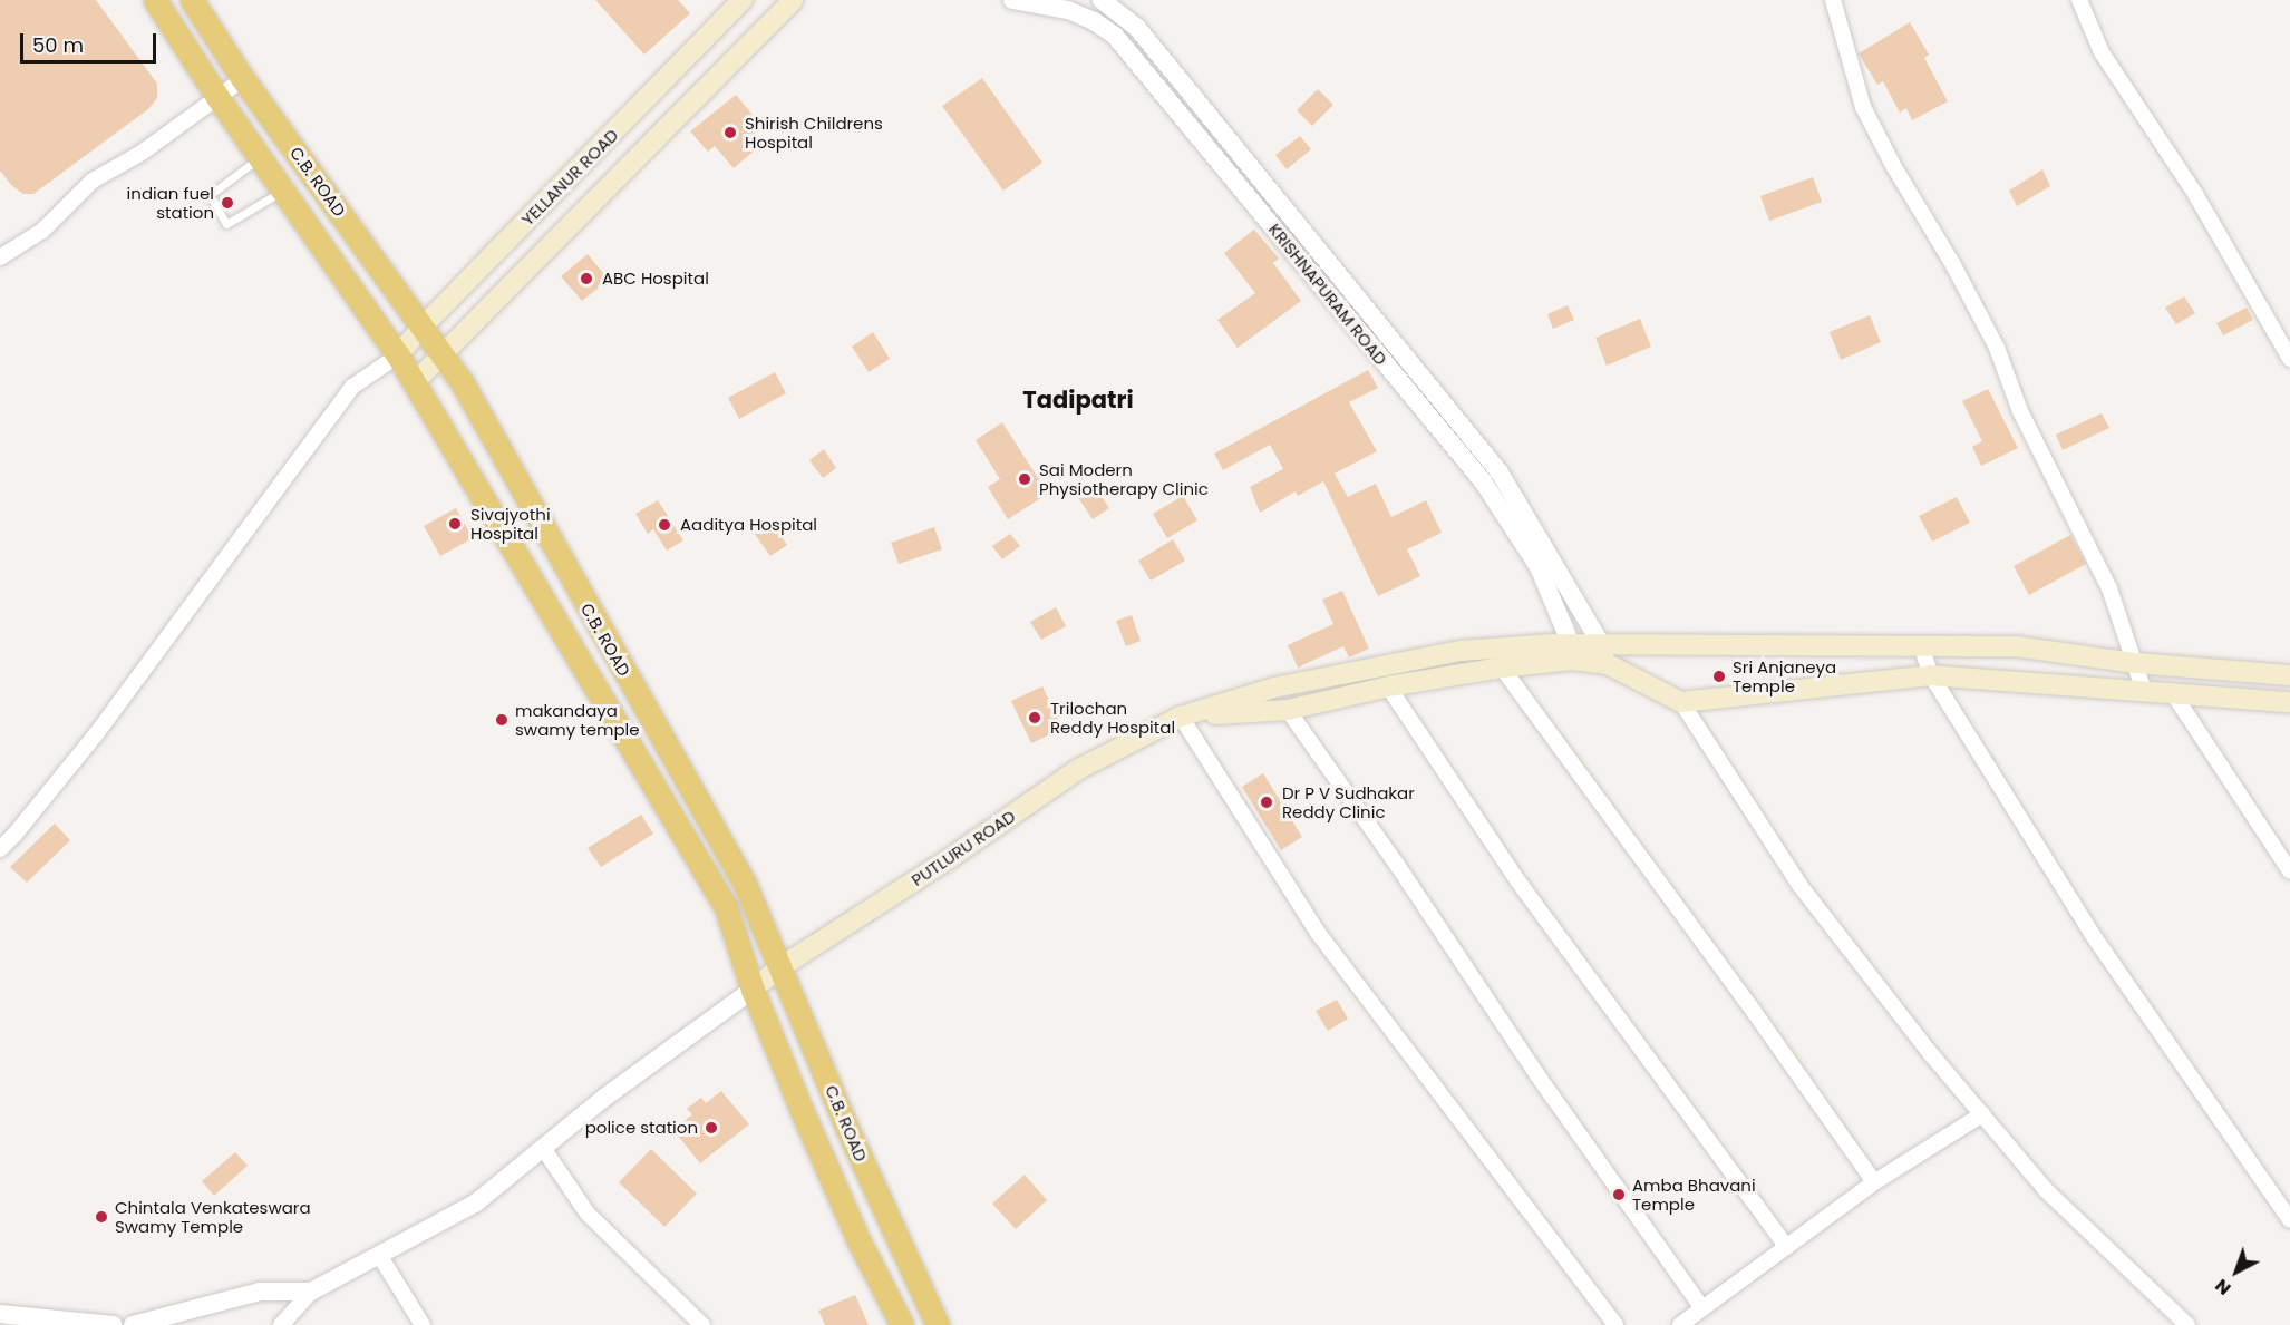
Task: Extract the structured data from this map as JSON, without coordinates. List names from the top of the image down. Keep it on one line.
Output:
{"streets":{"highway":["C.B. ROAD"],"main road":["YELLANUR ROAD","PUTLURU ROAD"],"street":["KRISHNAPURAM ROAD"]},"crossings":[["YELLANUR ROAD","C.B. ROAD"],["C.B. ROAD","PUTLURU ROAD"]],"districts":["Tadipatri"],"places":["Shirish Childrens Hospital","indian fuel station","ABC Hospital","Sai Modern Physiotherapy Clinic","Sivajyothi Hospital","Aaditya Hospital","Sri Anjaneya Temple","Trilochan Reddy Hospital","makandaya swamy temple","Dr P V Sudhakar Reddy Clinic","police station","Amba Bhavani Temple","Chintala Venkateswara Swamy Temple"],"scale_bar":"50 m","north":"bottom left"}
